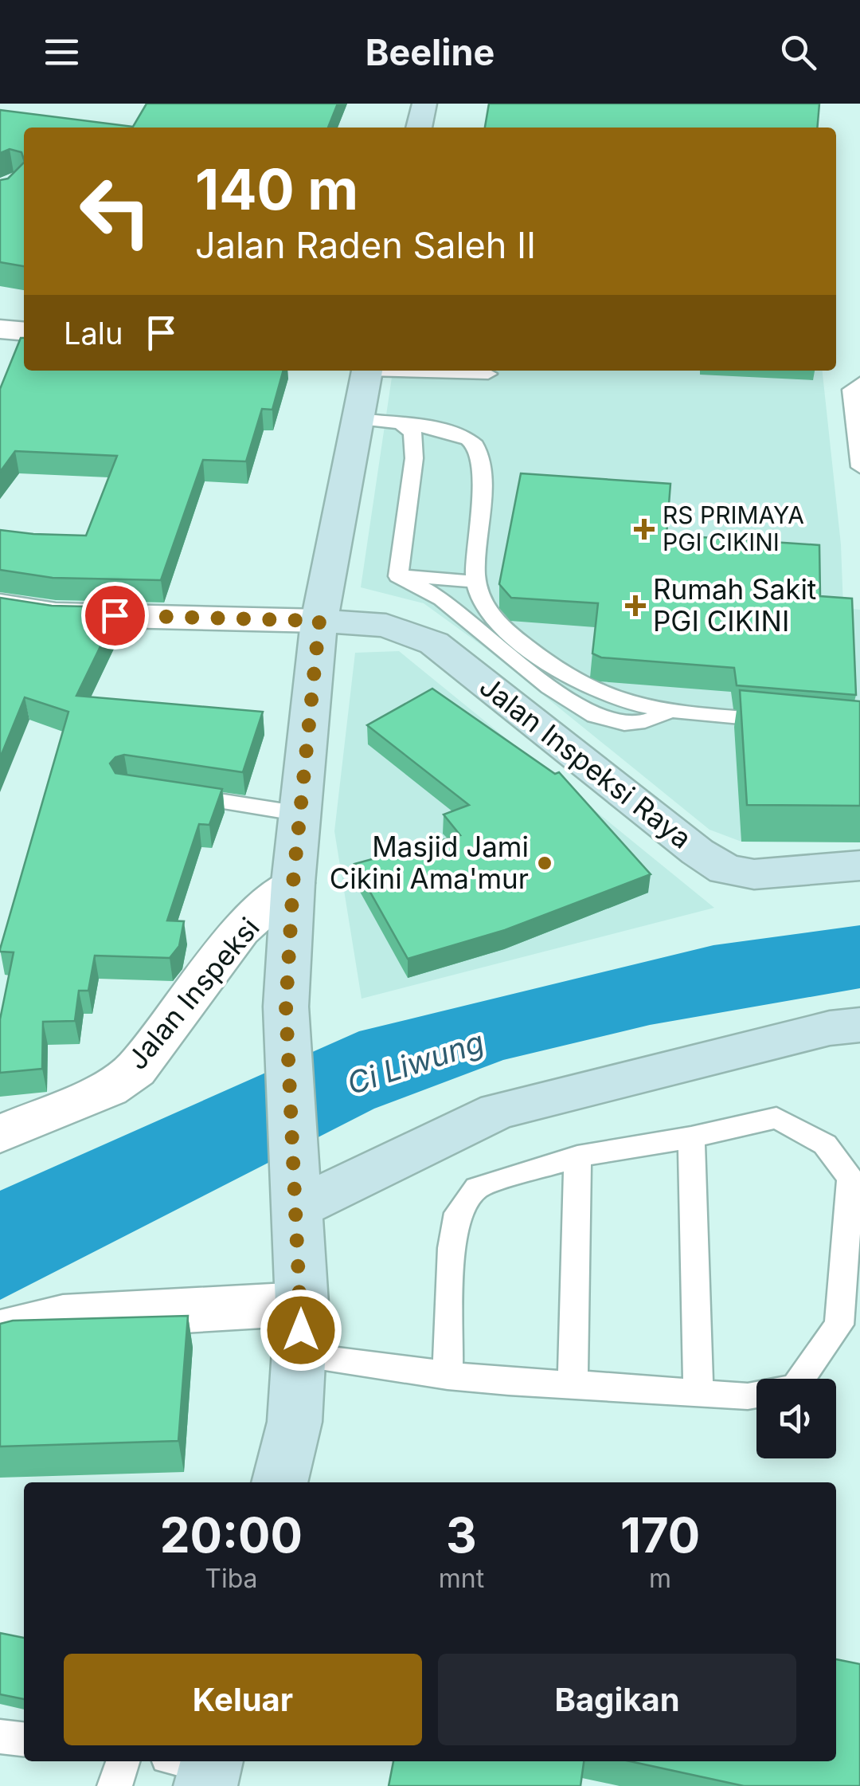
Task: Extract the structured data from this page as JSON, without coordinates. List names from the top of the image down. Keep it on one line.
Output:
{"streets":{"main road":["Jalan Inspeksi Raya"],"street":["Jalan Inspeksi"]},"water":["Ci Liwung"],"places":{"health":["RS PRIMAYA PGI CIKINI","Rumah Sakit PGI CIKINI"],"other":["Masjid Jami Cikini Ama'mur"]},"page":{"header":"Beeline","turn":["140 m","Jalan Raden Saleh II"],"then":"Lalu","eta":["20:00","Tiba","3","mnt","170","m"],"buttons":["Keluar","Bagikan"]}}
